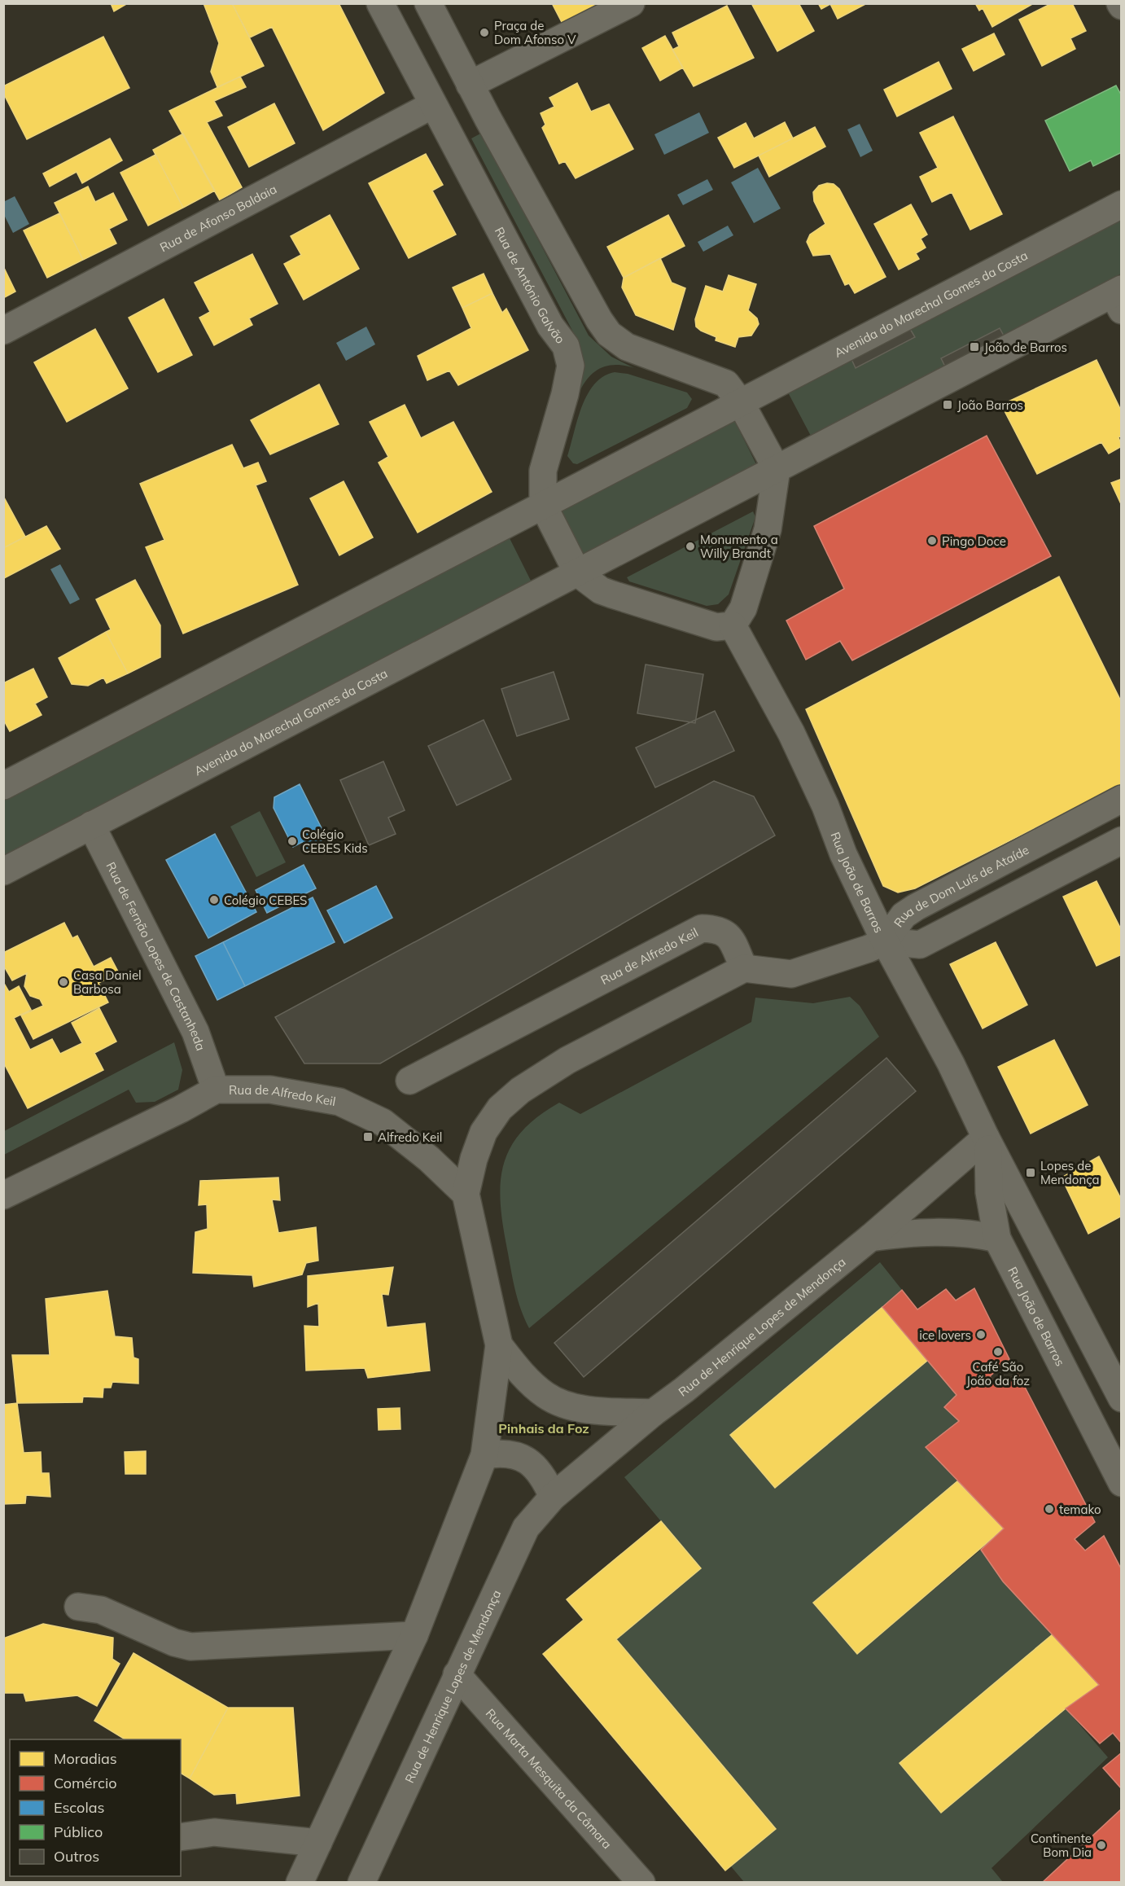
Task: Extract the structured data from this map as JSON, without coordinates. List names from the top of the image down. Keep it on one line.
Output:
{"streets":{"street":["Rua de Afonso Baldaia","Rua de António Galvão","Avenida do Marechal Gomes da Costa","Rua João de Barros","Rua de Dom Luís de Ataíde","Rua de Fernão Lopes de Castanheda","Rua de Alfredo Keil","Rua de Henrique Lopes de Mendonça","Rua Marta Mesquita da Câmara"]},"crossings":[["Rua de Afonso Baldaia","Rua de António Galvão"],["Rua de António Galvão","Avenida do Marechal Gomes da Costa"],["Avenida do Marechal Gomes da Costa","Rua de Fernão Lopes de Castanheda"],["Rua João de Barros","Rua de Dom Luís de Ataíde"],["Rua João de Barros","Rua de Henrique Lopes de Mendonça"],["Rua de Fernão Lopes de Castanheda","Rua de Alfredo Keil"],["Rua de Henrique Lopes de Mendonça","Rua Marta Mesquita da Câmara"]],"districts":["Pinhais da Foz"],"places":{"other":["Praça de Dom Afonso V","Pingo Doce","Monumento a Willy Brandt","Colégio CEBES Kids","Colégio CEBES","Casa Daniel Barbosa","ice lovers","Café São João da foz","temako","Continente Bom Dia"],"transit":["João de Barros","João Barros","Alfredo Keil","Lopes de Mendonça"]},"legend":["Moradias","Comércio","Escolas","Público","Outros"]}
